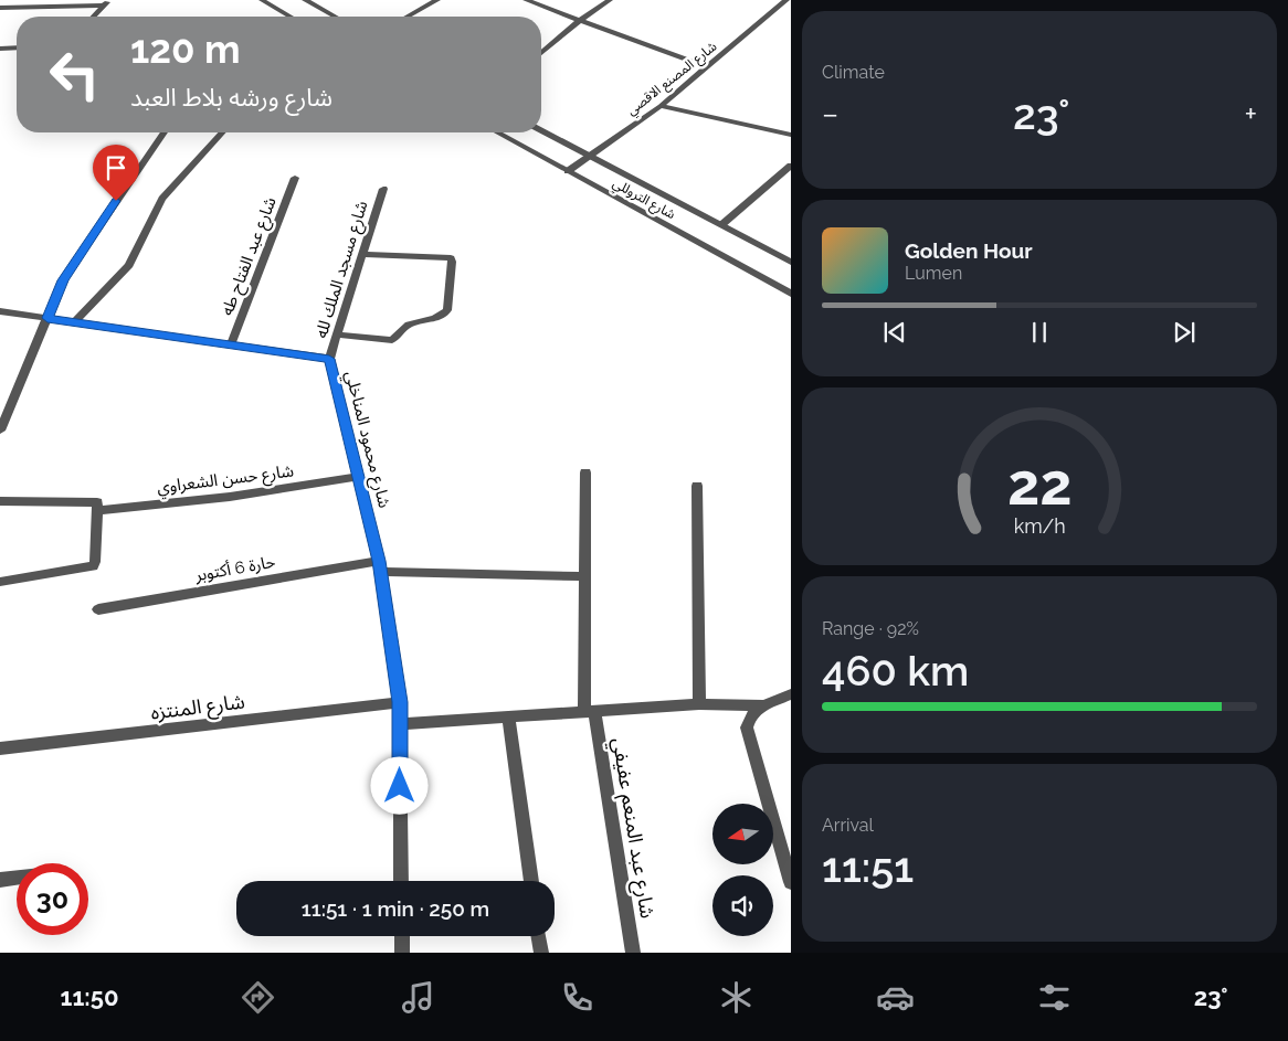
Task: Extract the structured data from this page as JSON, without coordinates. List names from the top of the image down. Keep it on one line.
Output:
{"streets":{"street":["شارع المصنع الاقصي","شارع التروللي","شارع عبد الفتاح طه","شارع مسجد الملك لله","شارع محمود المناخلي","شارع حسن الشعراوي","حارة 6 أكتوبر","شارع المنتزه","شارع عبد المنعم عفيفي"]},"crossings":[["شارع المصنع الاقصي","شارع التروللي"],["شارع مسجد الملك لله","شارع محمود المناخلي"],["شارع محمود المناخلي","شارع حسن الشعراوي"],["شارع محمود المناخلي","حارة 6 أكتوبر"],["شارع محمود المناخلي","شارع المنتزه"],["حارة 6 أكتوبر","شارع عبد المنعم عفيفي"]],"north":"left","page":{"tile":["Climate",["Range · 92%","460 km"],["Arrival","11:51"]],"turn":["120 m","شارع ورشه بلاط العبد"],"heat":["−","23°","+"],"song":["Golden Hour","Lumen"],"limit":"30","trip":"11:51 · 1 min · 250 m","tabs":["11:50","23°"],"gauge":["22","km/h"]}}
